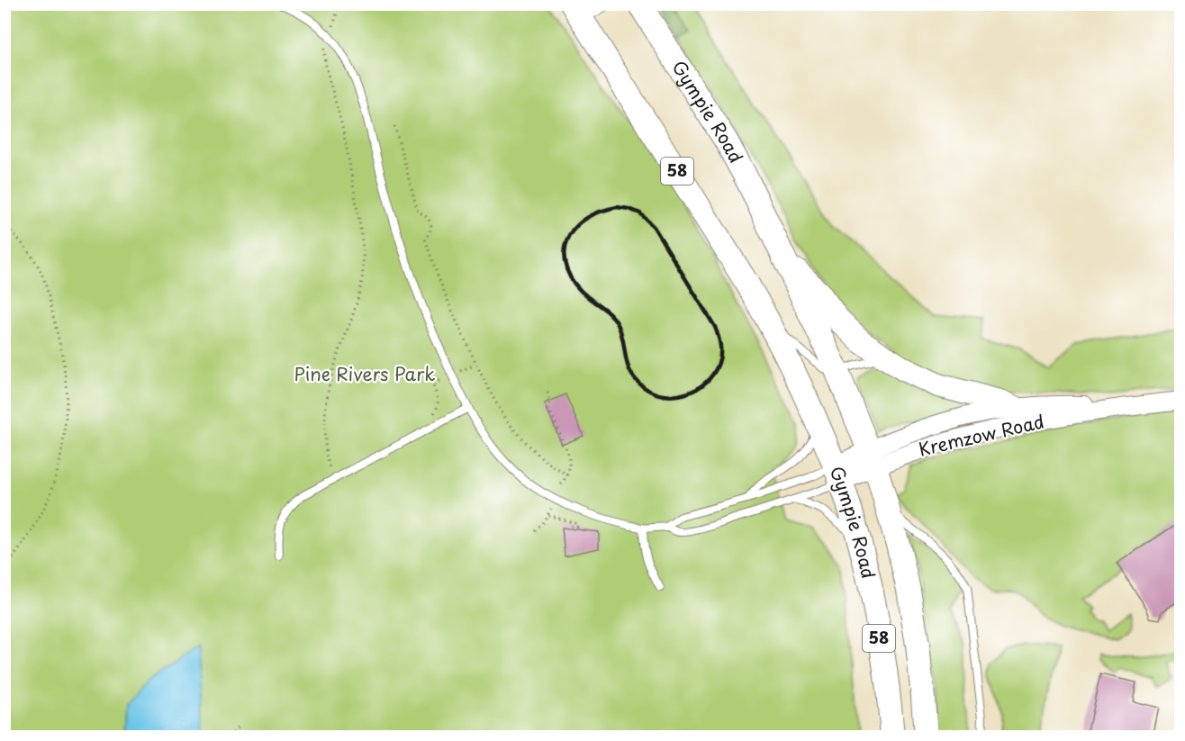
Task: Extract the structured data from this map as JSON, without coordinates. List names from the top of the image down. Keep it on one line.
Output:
{"streets":{"highway":["Gympie Road","58"],"street":["Kremzow Road"]},"crossings":[["Gympie Road","Kremzow Road"]],"parks":["Pine Rivers Park"]}
